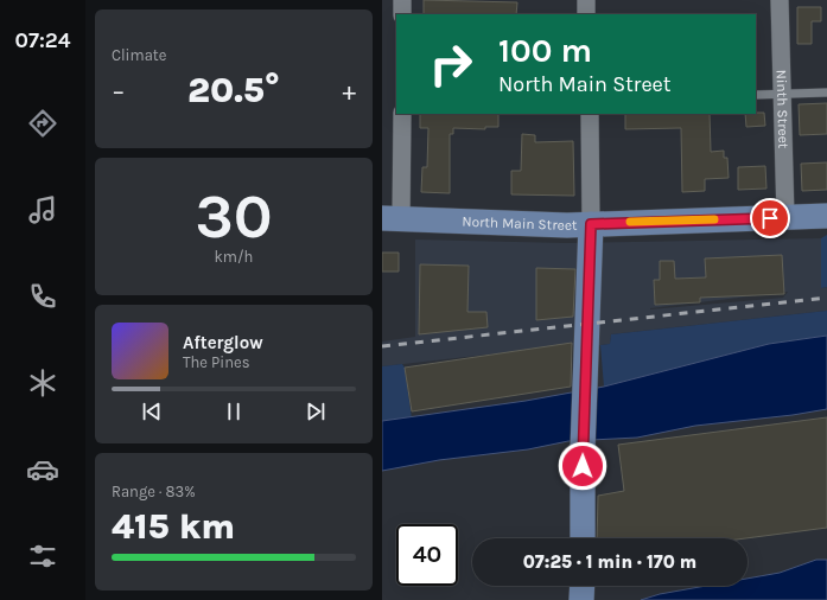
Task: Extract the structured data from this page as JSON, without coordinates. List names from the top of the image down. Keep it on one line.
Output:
{"streets":{"main road":["North Main Street"],"street":["Ninth Street"]},"crossings":[["Ninth Street","North Main Street"]],"page":{"tabs":"07:24","tile":["Climate",["30","km/h"],["Range · 83%","415 km"]],"turn":["100 m","North Main Street"],"heat":["−","20.5°","+"],"song":["Afterglow","The Pines"],"limit":"40","trip":"07:25 · 1 min · 170 m"}}
